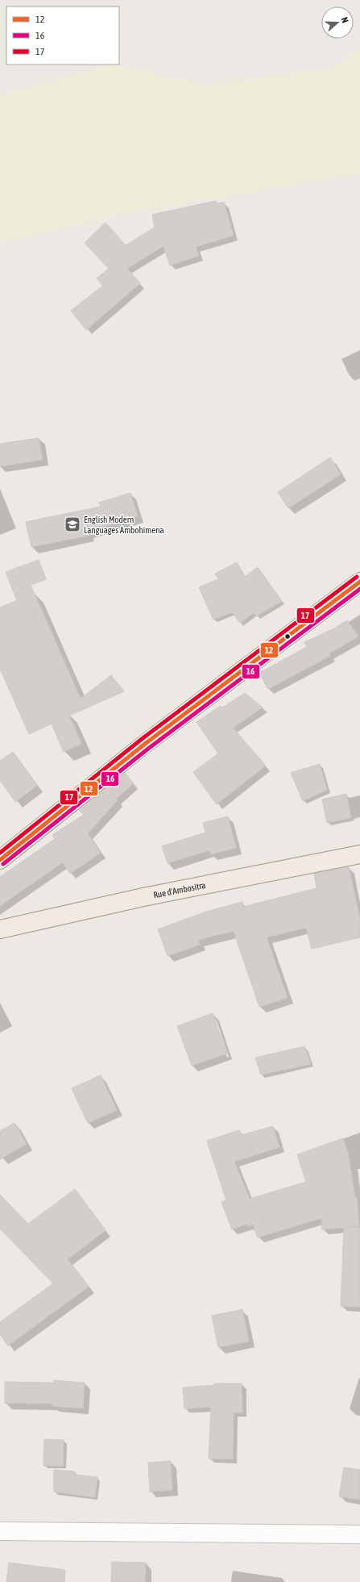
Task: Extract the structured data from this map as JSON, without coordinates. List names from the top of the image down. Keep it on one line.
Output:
{"streets":{"main road":["Rue d'Ambositra"]},"places":{"school or university":["English Modern Languages Ambohimena"]},"lines":["transit line 17","transit line 12","transit line 16"],"legend":["12","16","17"],"north":"right"}
